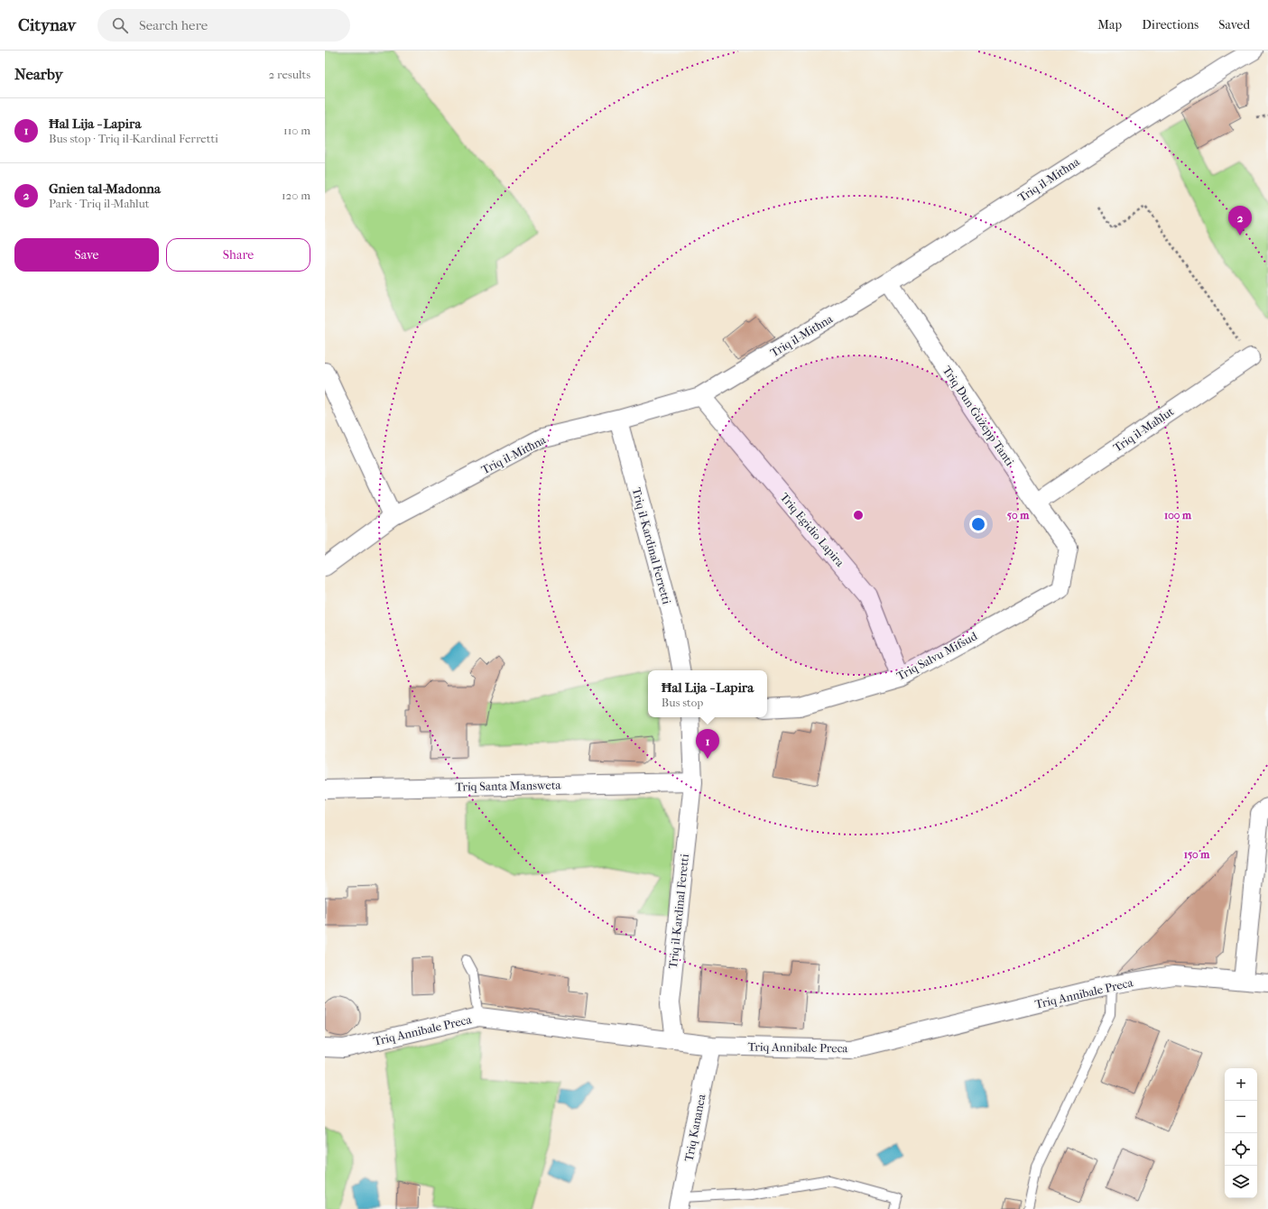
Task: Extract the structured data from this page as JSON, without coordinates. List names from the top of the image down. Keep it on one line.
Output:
{"streets":{"street":["Triq il-Mitħna","Triq Dun Ġużepp Tanti","Triq il-Maħlut","Triq Egidio Lapira","Triq il-Kardinal Ferretti","Triq Salvu Mifsud","Triq Santa Mansweta","Triq il-Kardinal Feretti","Triq Annibale Preca","Triq Kananea"]},"crossings":[["Triq il-Mitħna","Triq Dun Ġużepp Tanti"],["Triq il-Mitħna","Triq Egidio Lapira"],["Triq il-Mitħna","Triq il-Kardinal Ferretti"],["Triq Dun Ġużepp Tanti","Triq il-Maħlut"],["Triq Dun Ġużepp Tanti","Triq Salvu Mifsud"],["Triq Egidio Lapira","Triq Salvu Mifsud"],["Triq Santa Mansweta","Triq il-Kardinal Feretti"],["Triq il-Kardinal Feretti","Triq Annibale Preca"],["Triq Annibale Preca","Triq Kananea"]],"page":{"header":"Citynav","search":"Search here","nav":["Map","Directions","Saved"],"heading":["Nearby","2 results"],"list":[{"mark":"1","name":"Ħal Lija - Lapira","note":"Bus stop · Triq il-Kardinal Ferretti","value":"110 m"},{"mark":"2","name":"Gnien tal-Madonna","note":"Park · Triq il-Maħlut","value":"120 m"}],"pins":["2","1"],"buttons":["Save","Share"],"popup":["Ħal Lija - Lapira","Bus stop"],"map_buttons":["+","−"]},"rings":["50 m","100 m","150 m"]}
